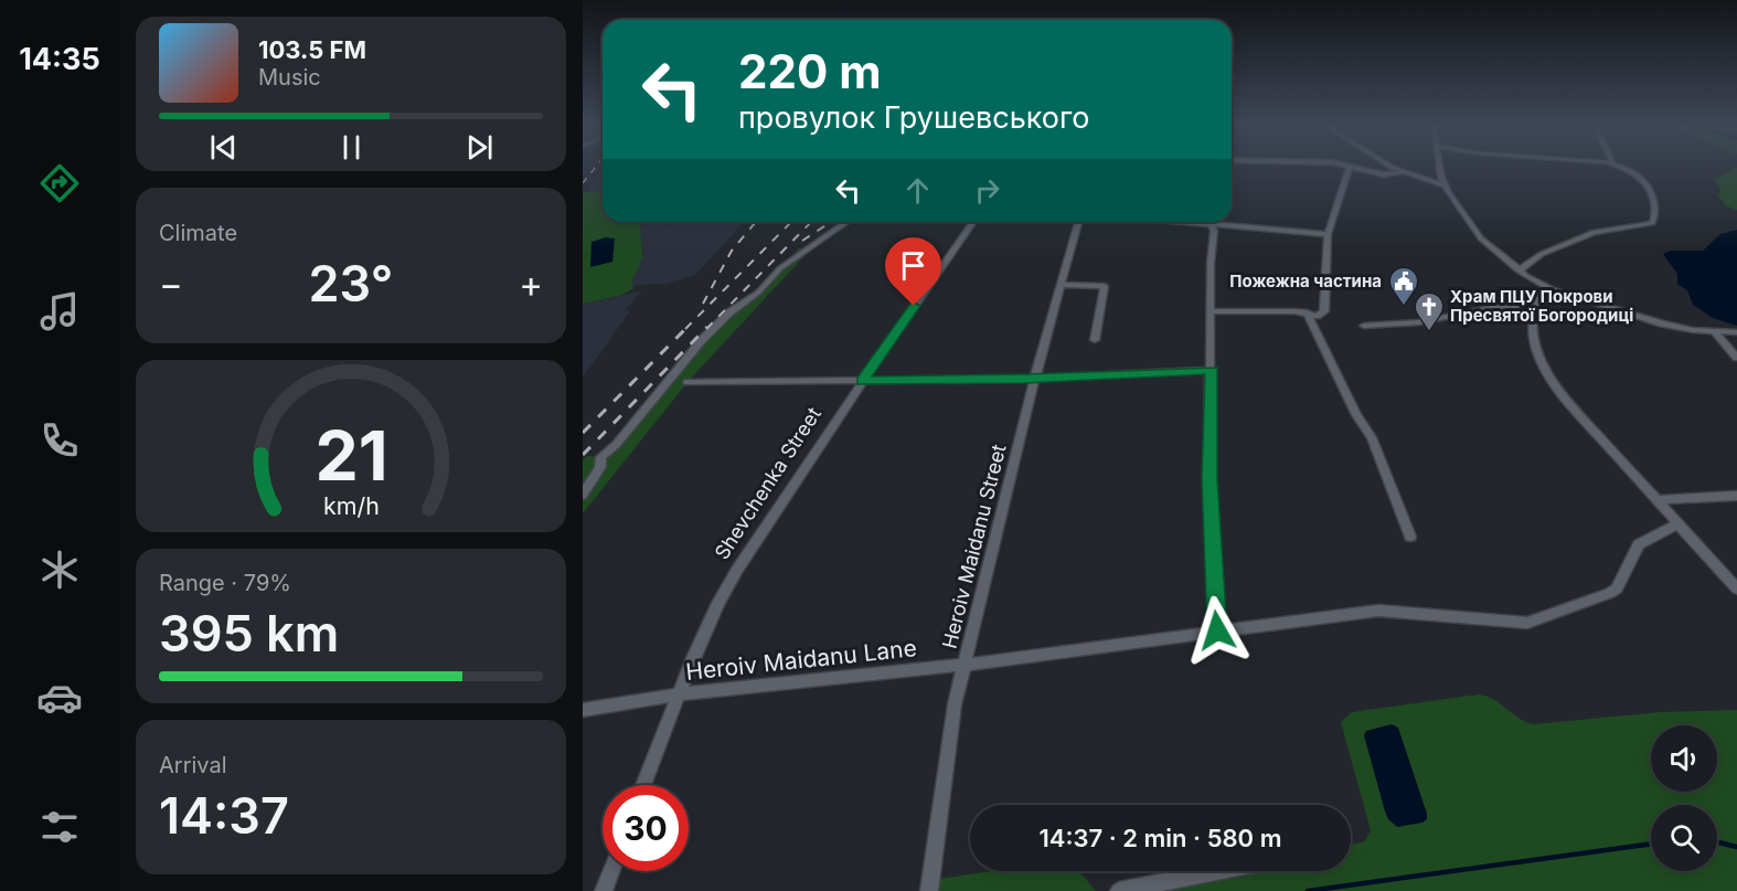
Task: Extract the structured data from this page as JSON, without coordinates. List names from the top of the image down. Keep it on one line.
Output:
{"streets":{"street":["Shevchenka Street","Heroiv Maidanu Street","Heroiv Maidanu Lane"]},"crossings":[["Shevchenka Street","Heroiv Maidanu Lane"],["Heroiv Maidanu Street","Heroiv Maidanu Lane"]],"places":{"public building":["Пожежна частина"],"church":["Храм ПЦУ Покрови Пресвятої Богородиці"]},"page":{"tabs":"14:35","turn":["220 m","провулок Грушевського"],"song":["103.5 FM","Music"],"tile":["Climate",["Range · 79%","395 km"],["Arrival","14:37"]],"heat":["−","23°","+"],"limit":"30","trip":"14:37 · 2 min · 580 m","gauge":["21","km/h"]}}
